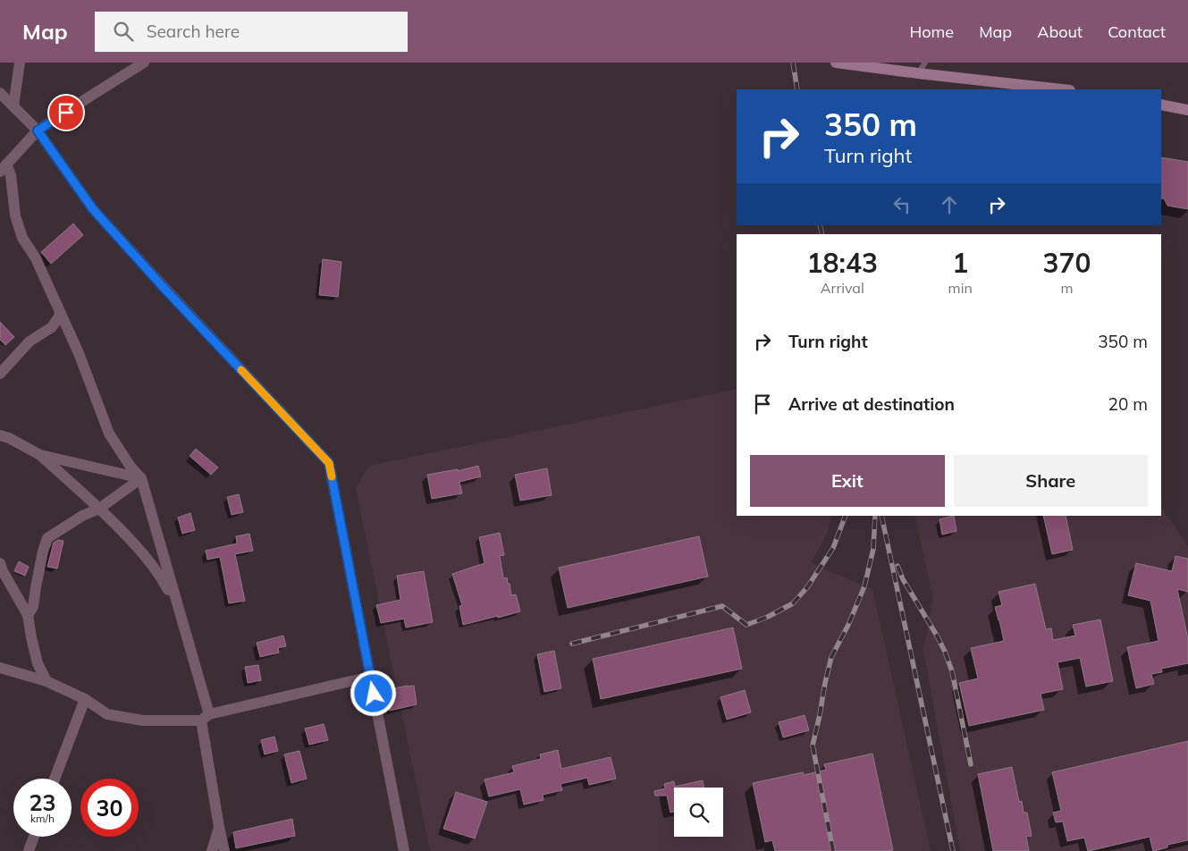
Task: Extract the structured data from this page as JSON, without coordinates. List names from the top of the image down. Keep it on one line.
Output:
{"page":{"header":"Map","search":"Search here","nav":["Home","Map","About","Contact"],"turn":["350 m","Turn right"],"eta":["18:43","Arrival","1","min","370","m"],"list":[{"name":"Turn right","value":"350 m"},{"name":"Arrive at destination","value":"20 m"}],"buttons":["Exit","Share"],"speed":"23 km/h","limit":"30"}}
